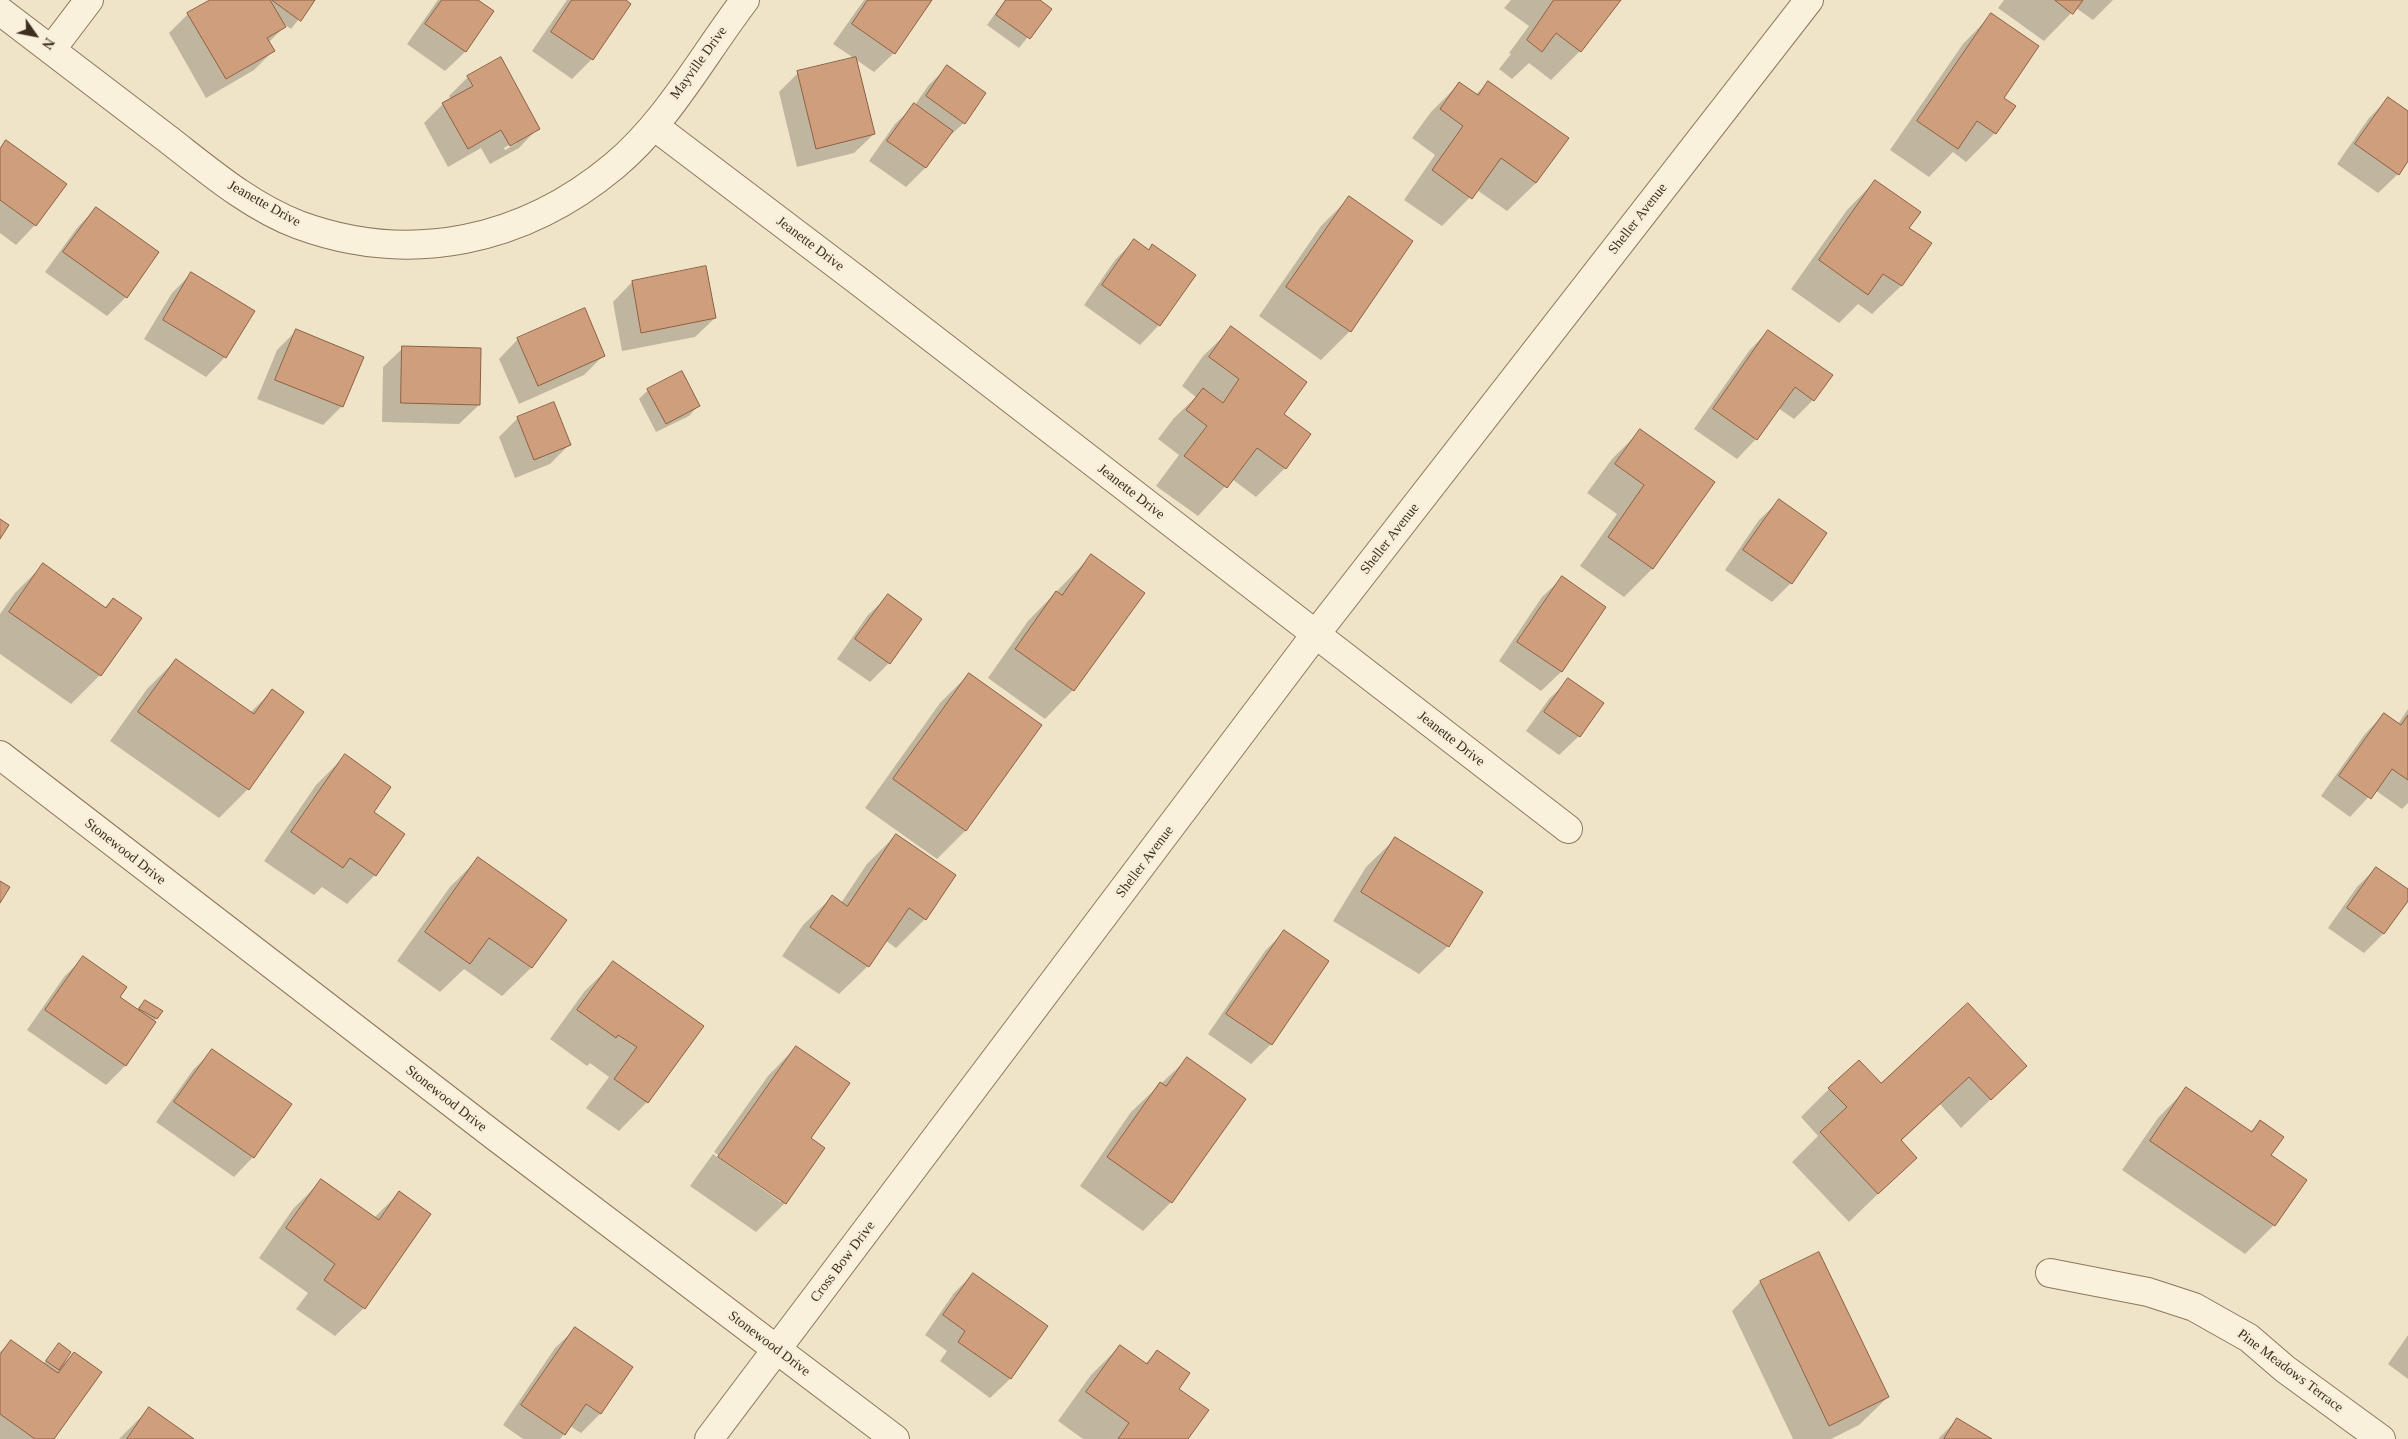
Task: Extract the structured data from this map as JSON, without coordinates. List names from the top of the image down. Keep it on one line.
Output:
{"streets":{"street":["Mayville Drive","Jeanette Drive","Sheller Avenue","Stonewood Drive","Cross Bow Drive","Pine Meadows Terrace"]},"crossings":[["Mayville Drive","Jeanette Drive"],["Jeanette Drive","Sheller Avenue"],["Sheller Avenue","Cross Bow Drive"],["Stonewood Drive","Cross Bow Drive"]],"north":"bottom right"}
